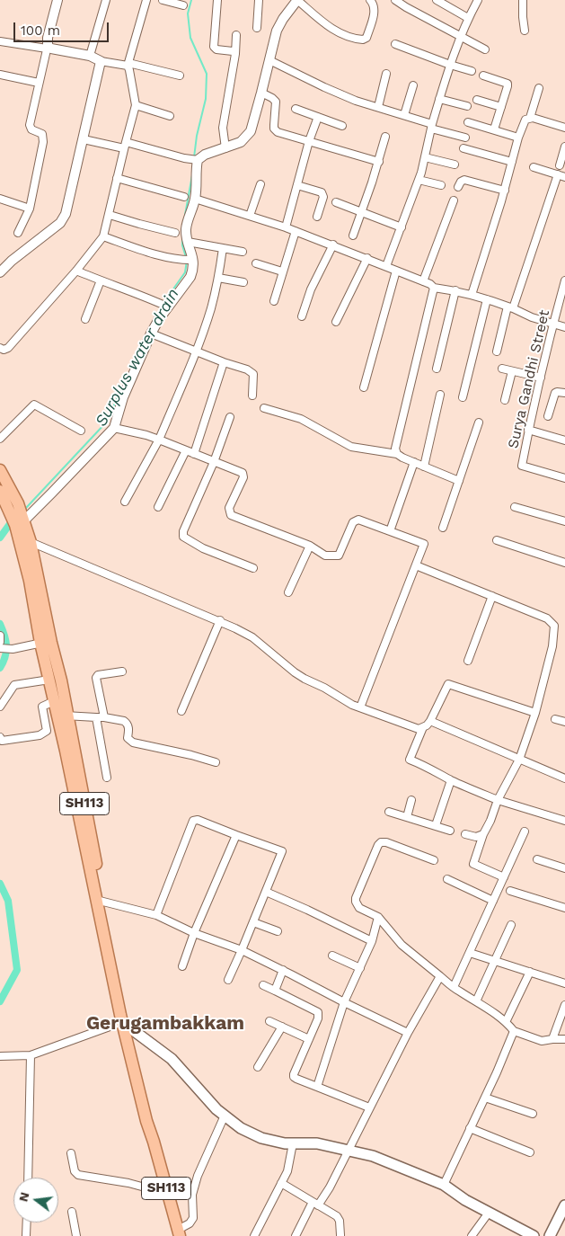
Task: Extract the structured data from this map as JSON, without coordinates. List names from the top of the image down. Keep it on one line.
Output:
{"streets":{"main road":["SH113"],"street":["Surya Gandhi Street"]},"districts":["Gerugambakkam"],"water":["Surplus water drain"],"scale_bar":"100 m","north":"left"}
